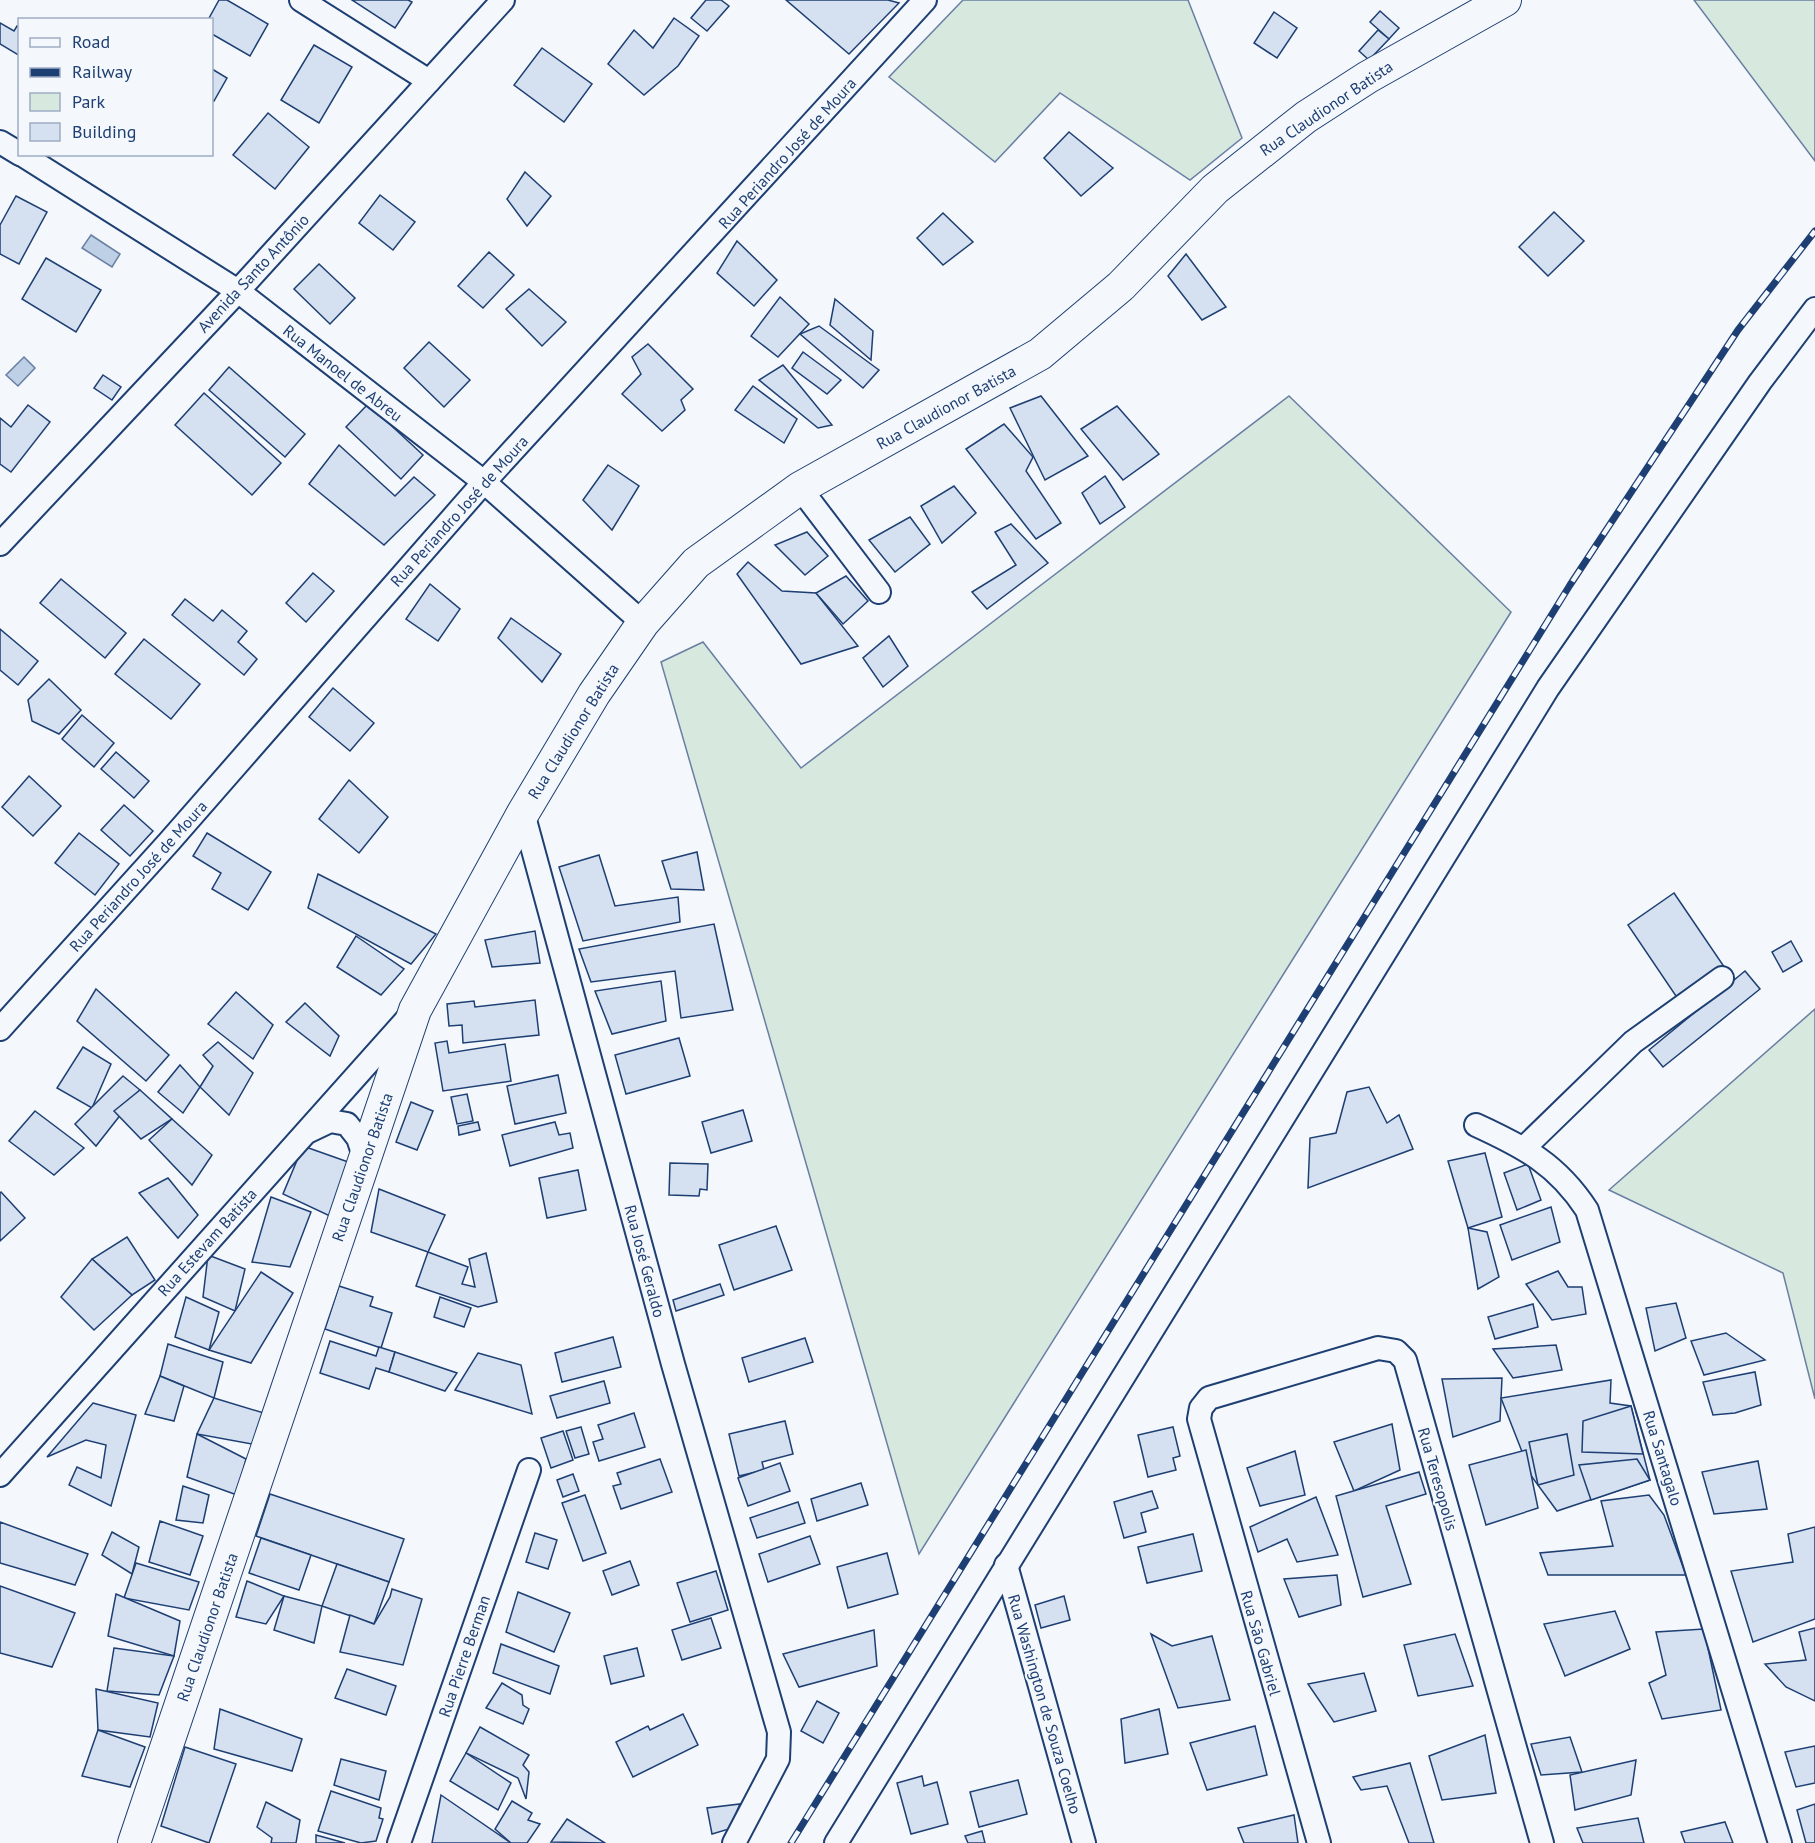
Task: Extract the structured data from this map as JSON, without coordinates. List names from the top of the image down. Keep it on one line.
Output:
{"streets":{"main road":["Rua Claudionor Batista"],"street":["Rua Periandro José de Moura","Avenida Santo Antônio","Rua Manoel de Abreu","Rua Estevam Batista","Rua José Geraldo","Rua Santagalo","Rua Teresopolis","Rua São Gabriel","Rua Pierre Berman","Rua Washington de Souza Coelho"]},"crossings":[["Rua Claudionor Batista","Rua Manoel de Abreu"],["Rua Claudionor Batista","Rua Estevam Batista"],["Rua Claudionor Batista","Rua José Geraldo"],["Rua Periandro José de Moura","Rua Manoel de Abreu"],["Avenida Santo Antônio","Rua Manoel de Abreu"],["Rua Teresopolis","Rua São Gabriel"]],"legend":["Road","Railway","Park","Building"]}
